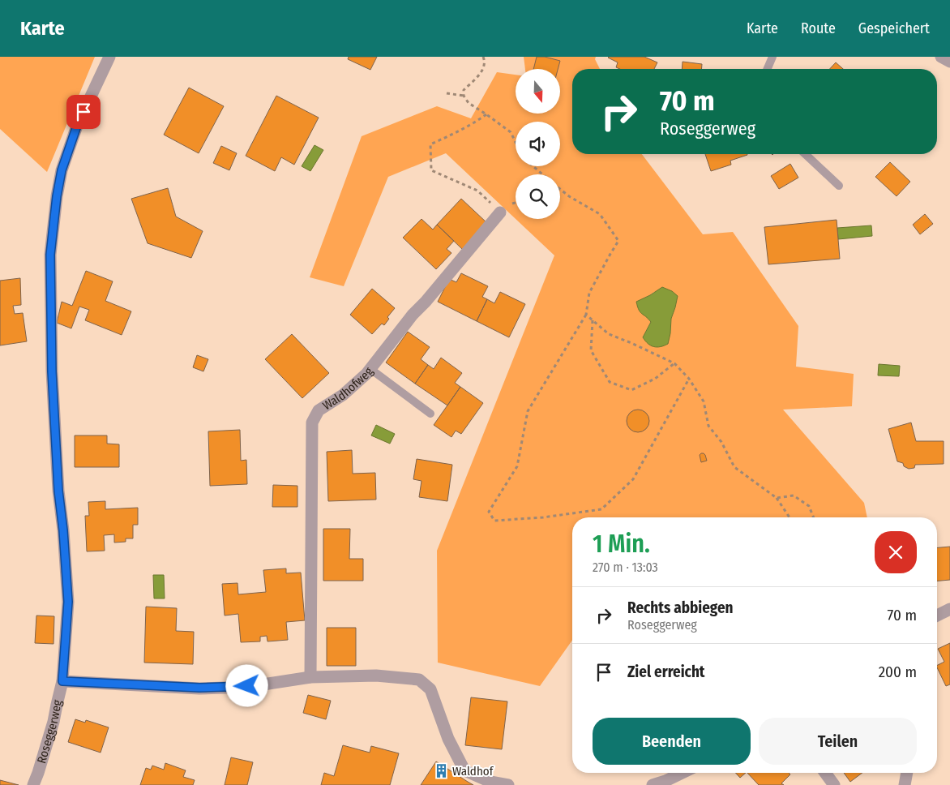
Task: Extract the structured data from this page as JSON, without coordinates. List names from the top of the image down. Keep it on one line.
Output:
{"streets":{"street":["Waldhofweg","Roseggerweg"]},"places":{"building":["Waldhof"]},"north":"bottom","page":{"header":"Karte","nav":["Karte","Route","Gespeichert"],"turn":["70 m","Roseggerweg"],"heading":["1 Min.","270 m · 13:03"],"list":[{"name":"Rechts abbiegen","note":"Roseggerweg","value":"70 m"},{"name":"Ziel erreicht","value":"200 m"}],"buttons":["Beenden","Teilen"]}}
